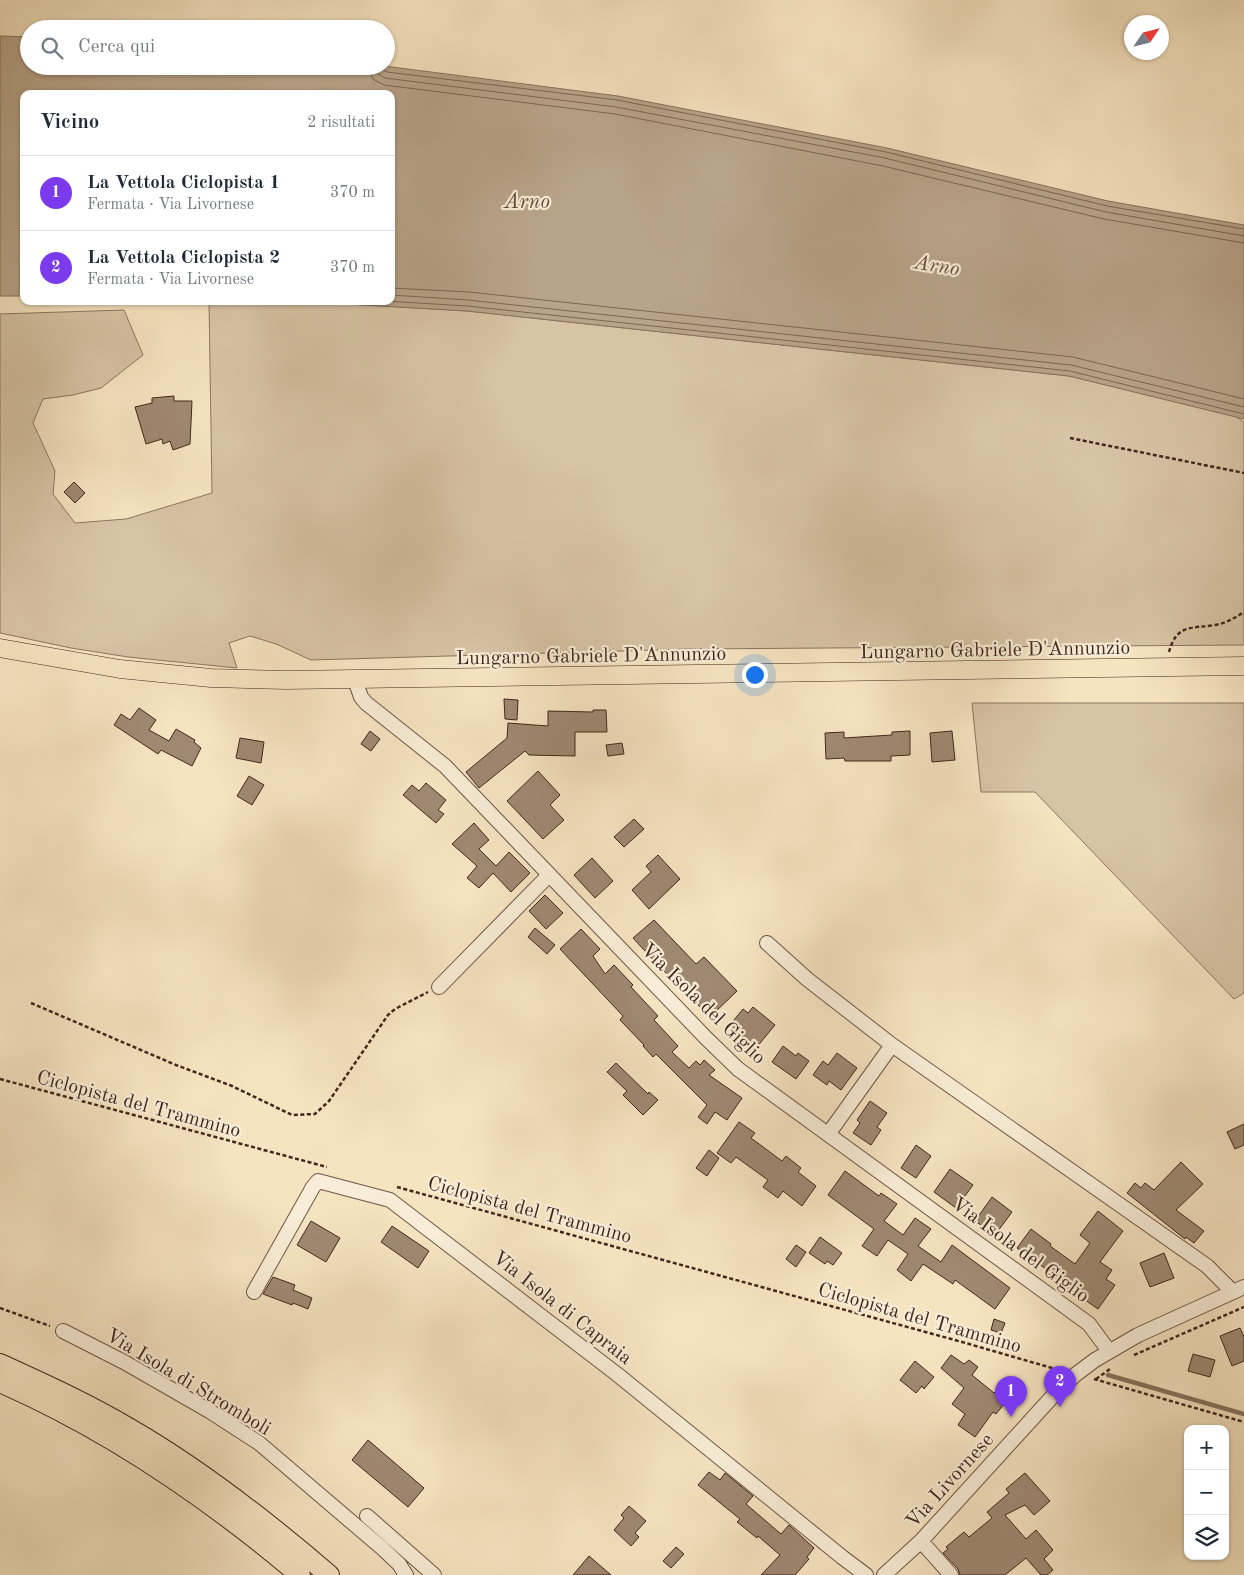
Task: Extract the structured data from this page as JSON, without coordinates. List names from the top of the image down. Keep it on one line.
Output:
{"streets":{"main road":["Lungarno Gabriele D'Annunzio"],"street":["Via Isola del Giglio","Via Isola di Capraia","Via Isola di Stromboli","Via Livornese"],"path":["Ciclopista del Trammino"]},"crossings":[["Lungarno Gabriele D'Annunzio","Via Isola del Giglio"],["Via Isola del Giglio","Via Livornese"]],"water":["Arno"],"north":"top right","page":{"search":"Cerca qui","heading":["Vicino","2 risultati"],"list":[{"mark":"1","name":"La Vettola Ciclopista 1","note":"Fermata · Via Livornese","value":"370 m"},{"mark":"2","name":"La Vettola Ciclopista 2","note":"Fermata · Via Livornese","value":"370 m"}],"pins":["2","1"],"map_buttons":["+","−"]}}
